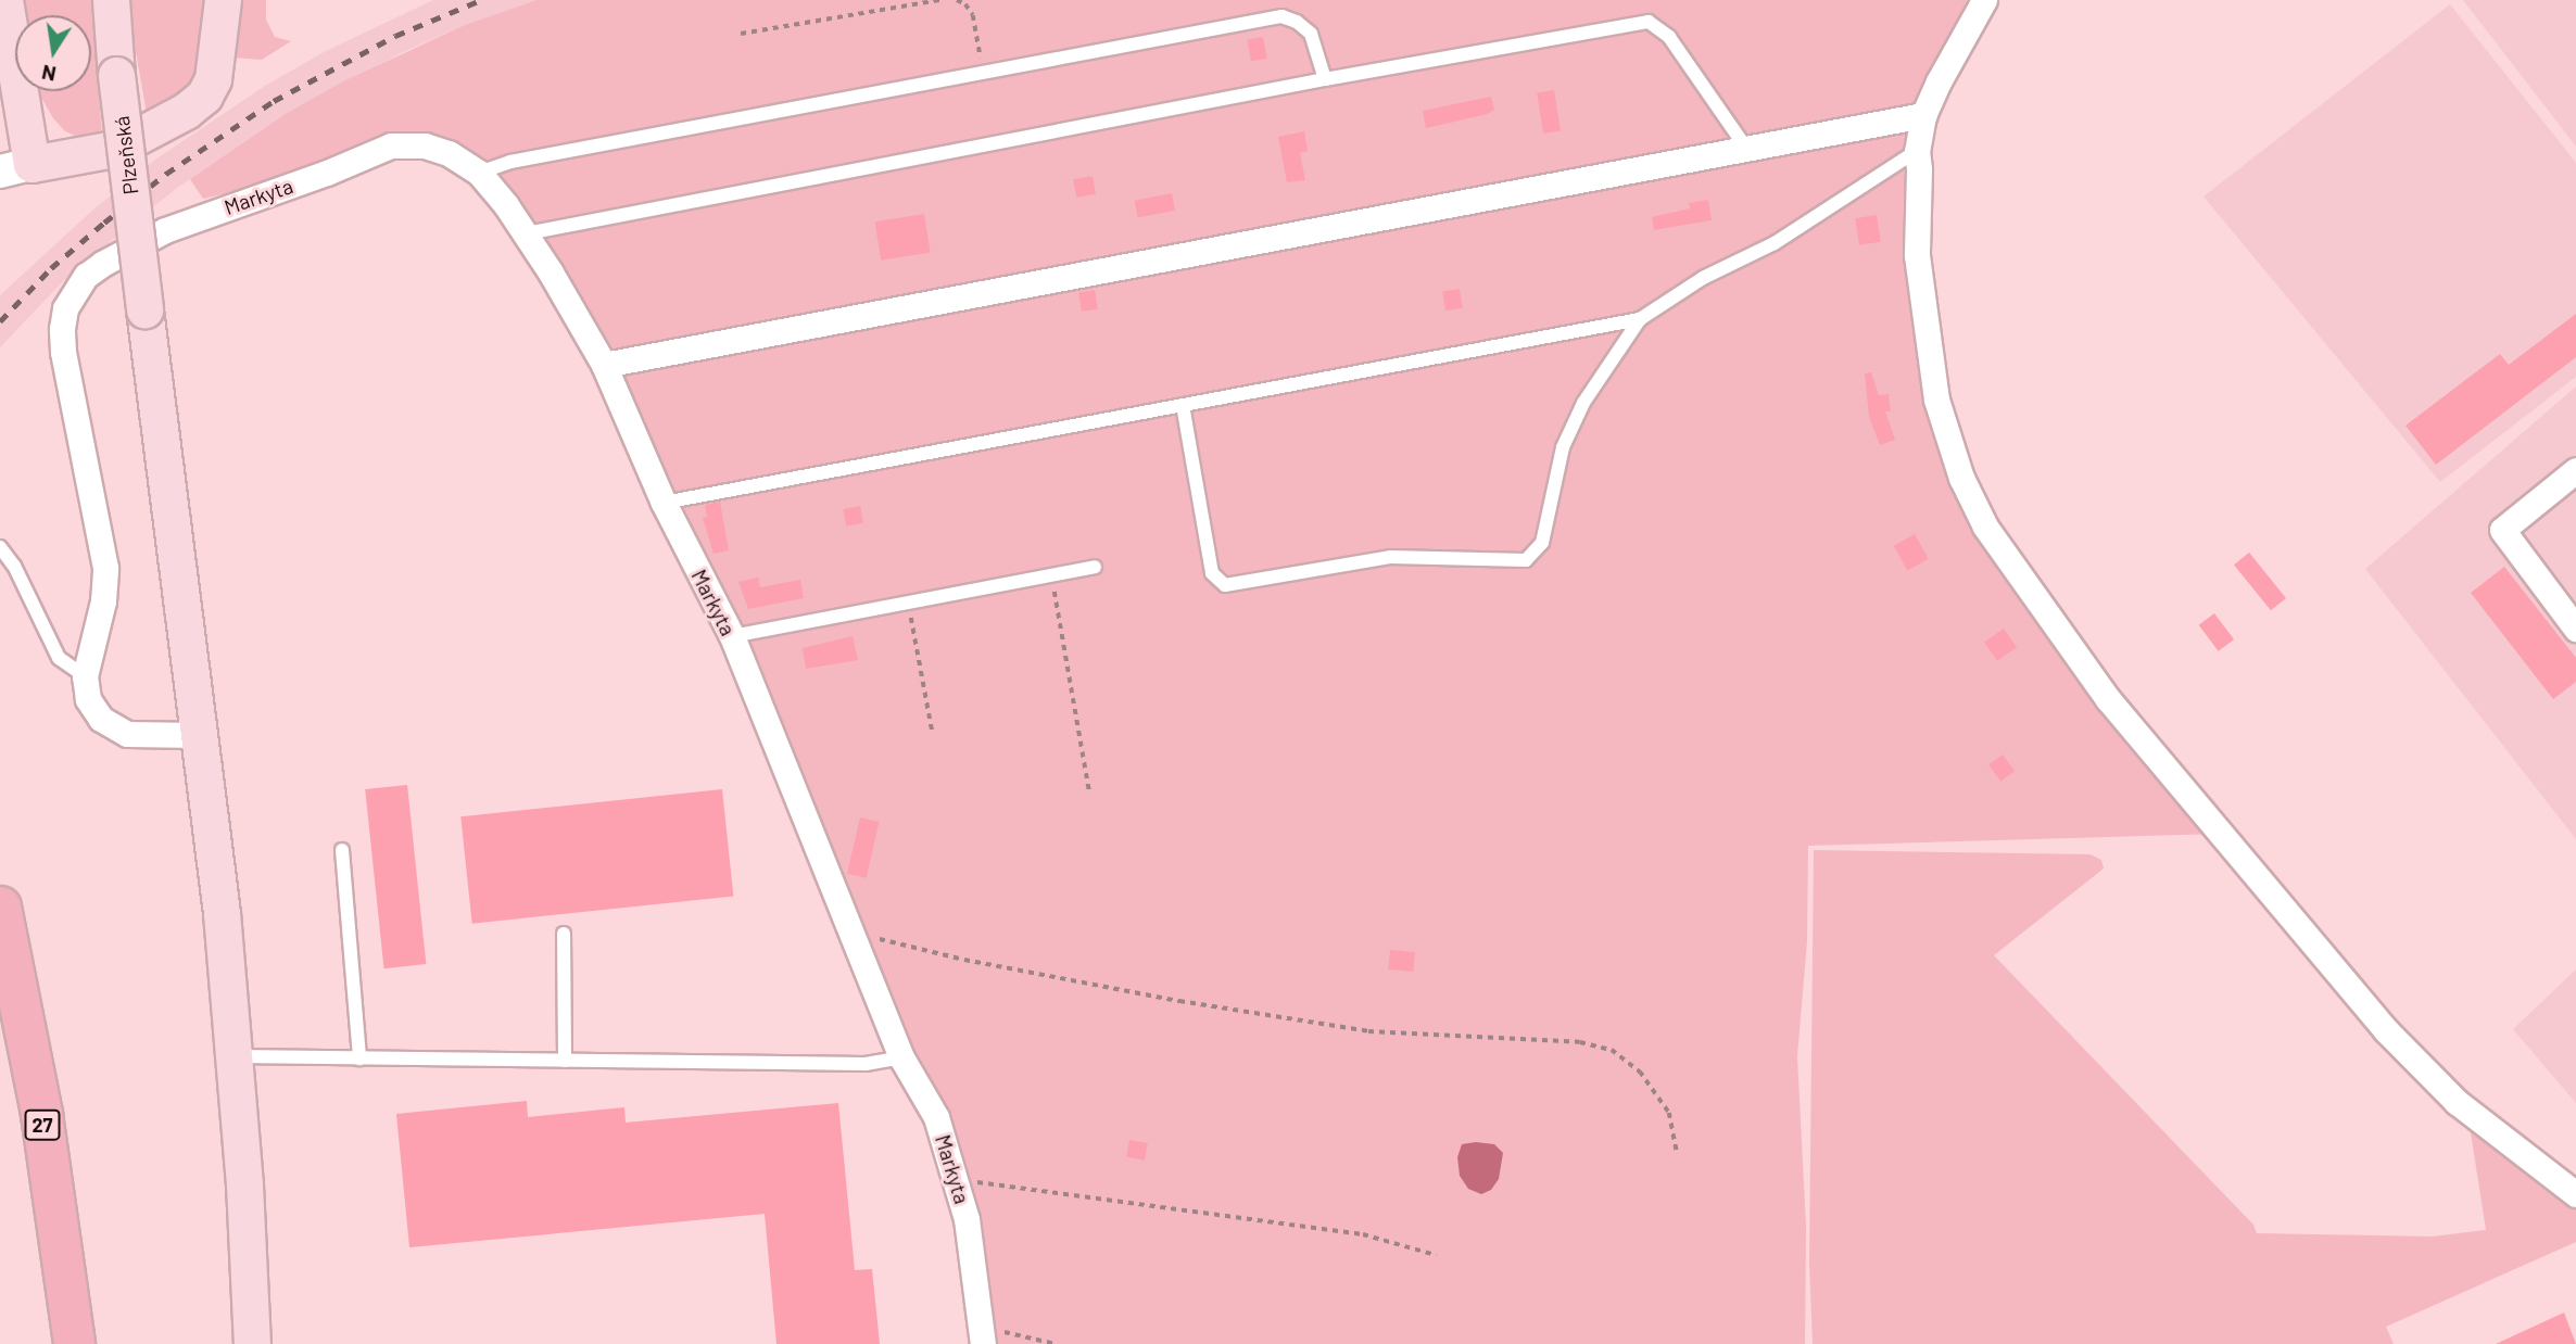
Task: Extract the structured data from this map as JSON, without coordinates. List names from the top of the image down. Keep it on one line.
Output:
{"streets":{"main road":["Plzeňská","27"],"street":["Markyta"]},"north":"bottom"}
